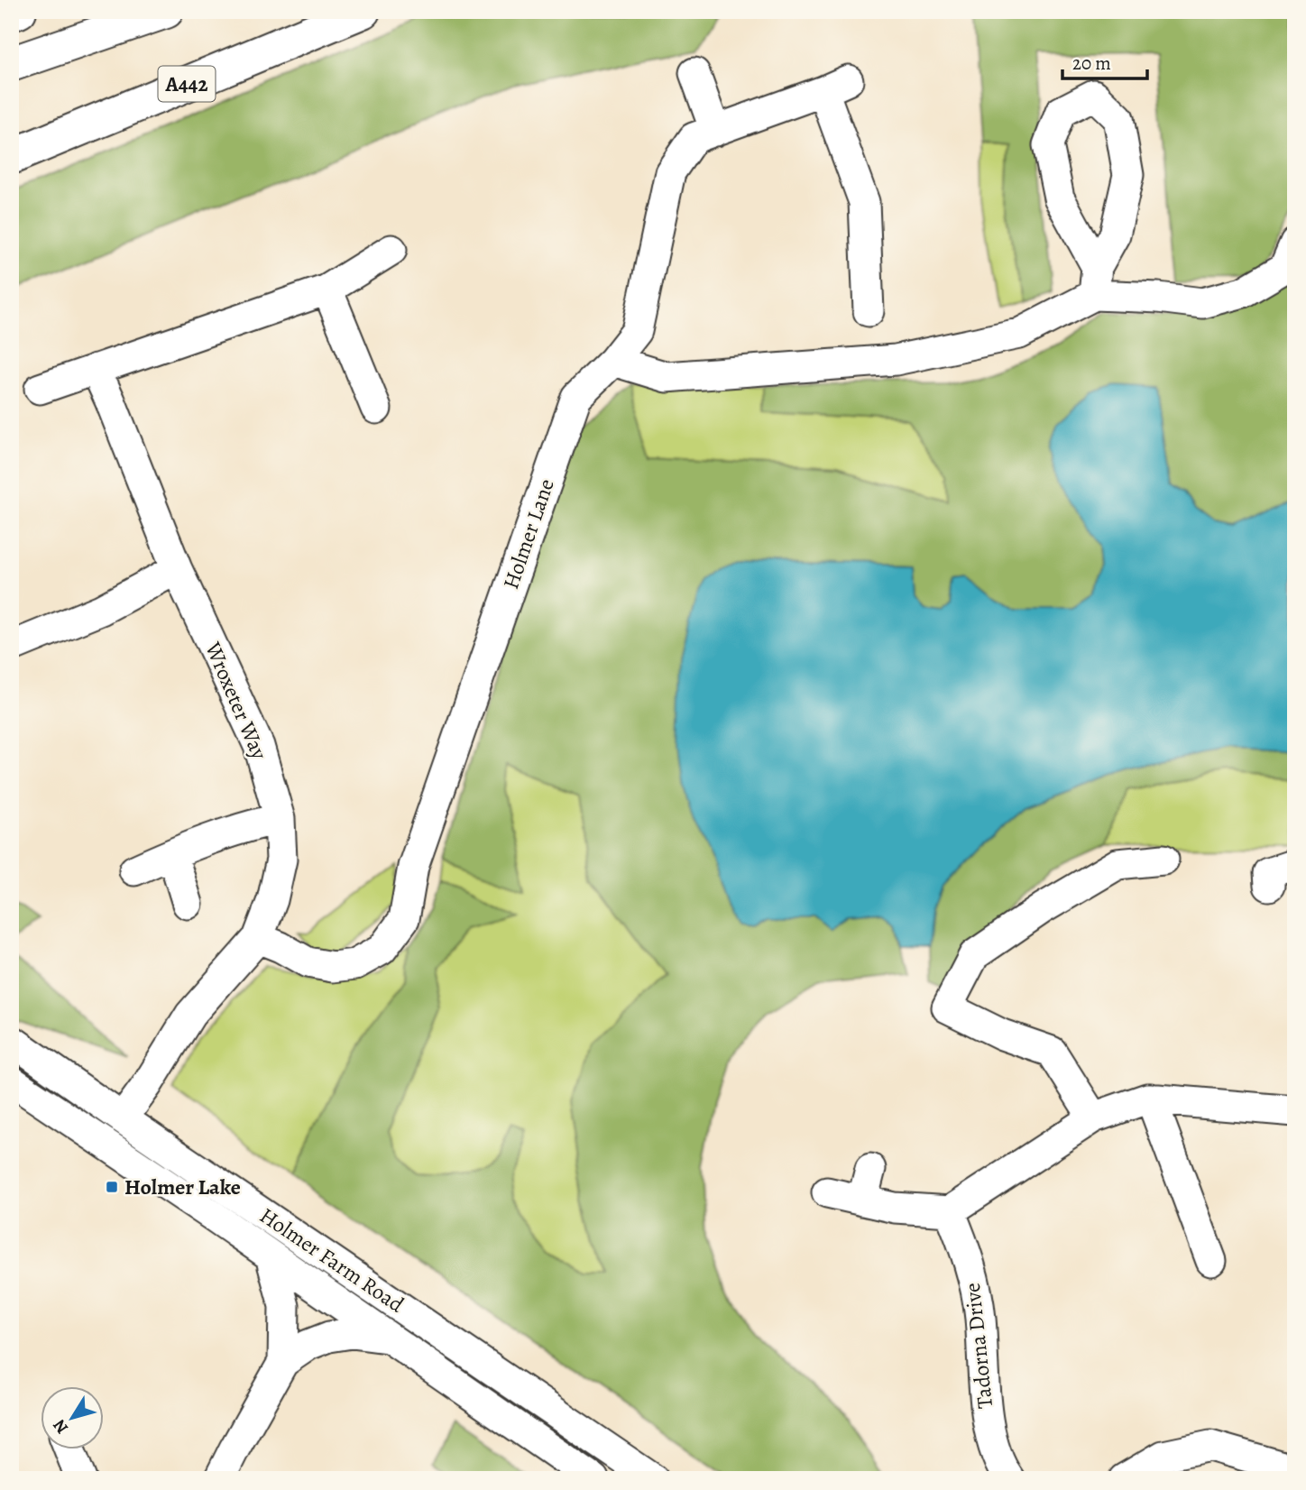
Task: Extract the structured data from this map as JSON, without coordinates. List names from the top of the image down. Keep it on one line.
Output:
{"streets":{"highway":["A442"],"street":["Holmer Lane","Wroxeter Way","Holmer Farm Road","Tadorna Drive"]},"crossings":[["Holmer Lane","Wroxeter Way"],["Wroxeter Way","Holmer Farm Road"]],"places":{"transit":["Holmer Lake"]},"scale_bar":"20 m","north":"bottom left"}
